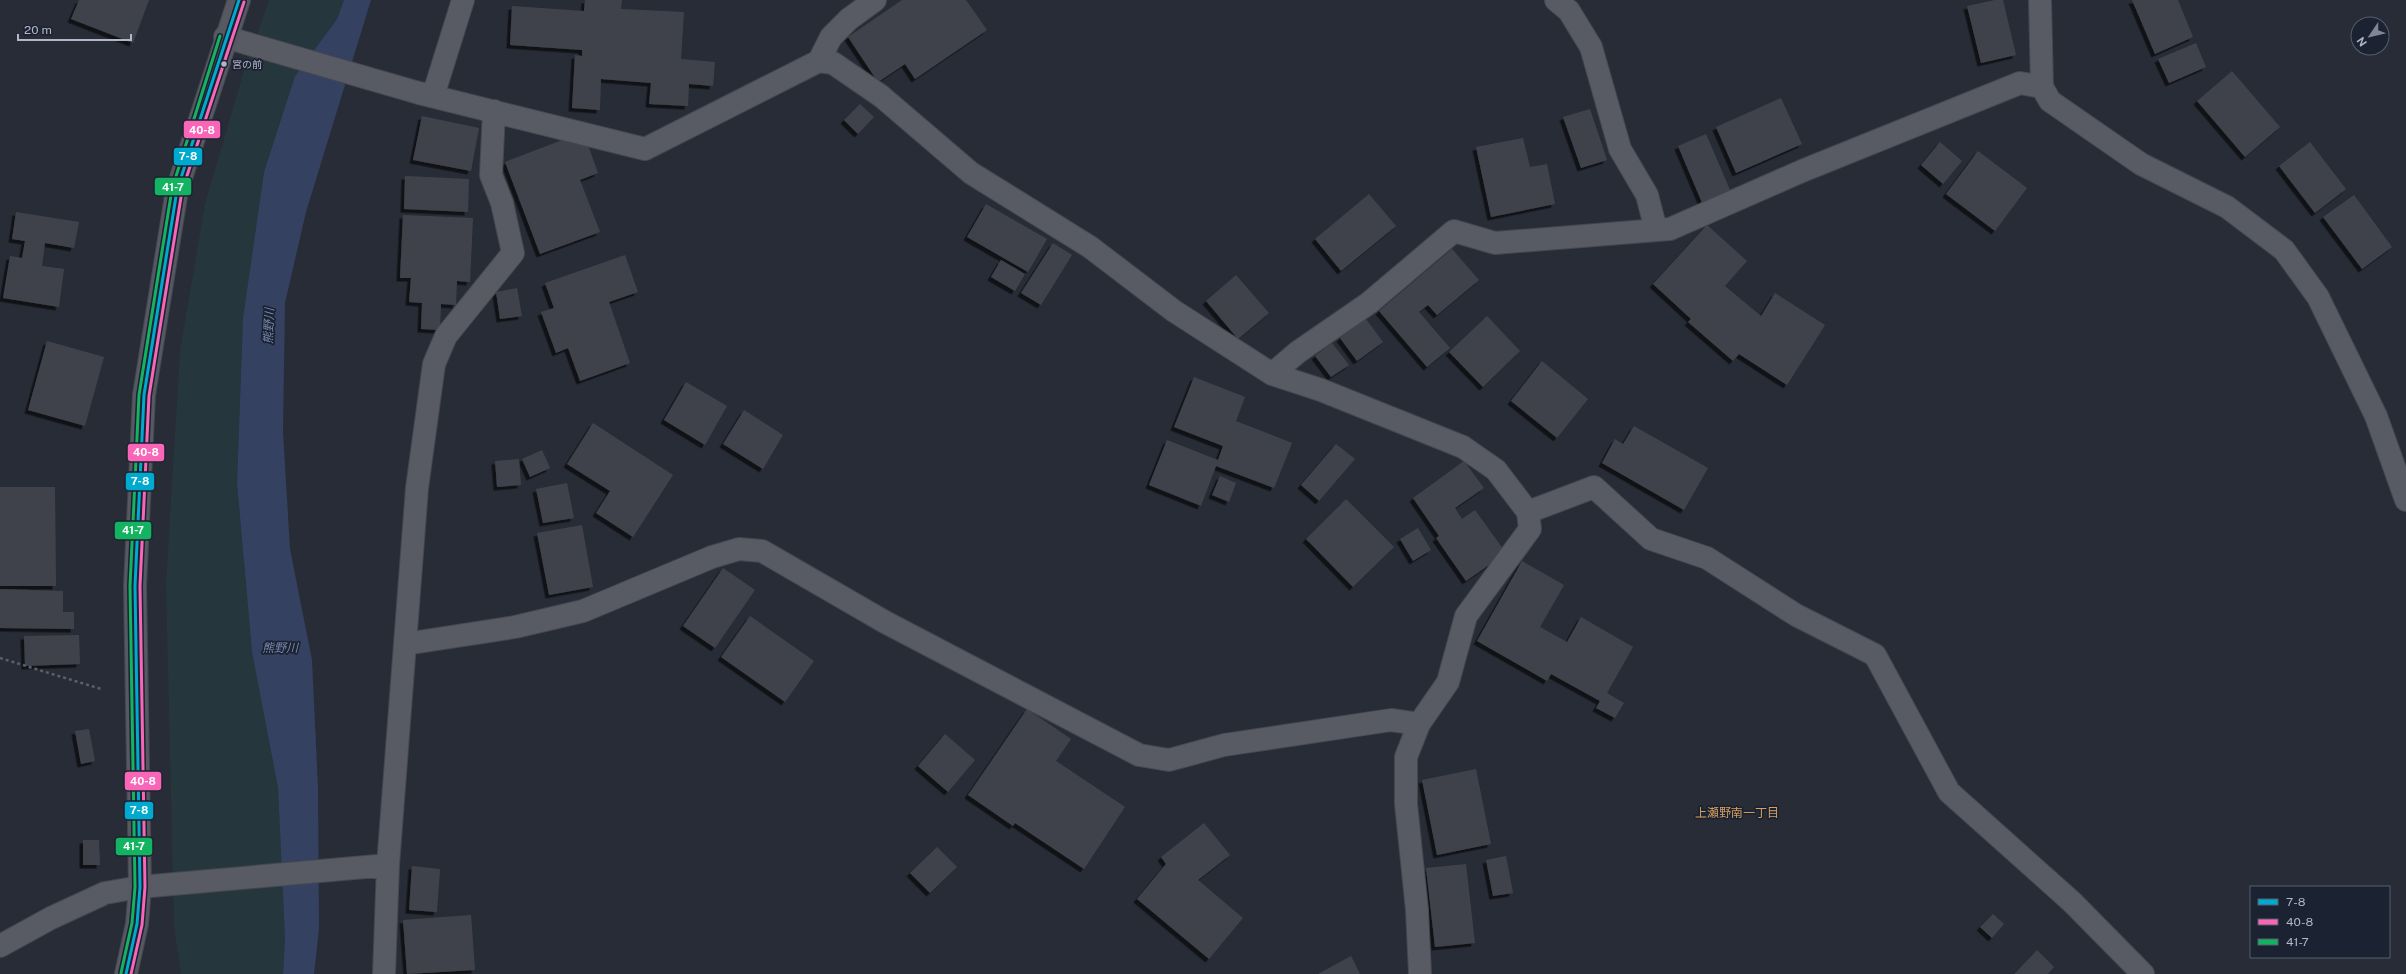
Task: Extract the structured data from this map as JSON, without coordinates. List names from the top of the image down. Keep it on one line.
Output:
{"districts":["上瀬野南一丁目"],"water":["熊野川"],"places":["宮の前"],"lines":["transit line 7-8","transit line 40-8","transit line 41-7"],"legend":["7-8","40-8","41-7"],"scale_bar":"20 m","north":"bottom left"}
